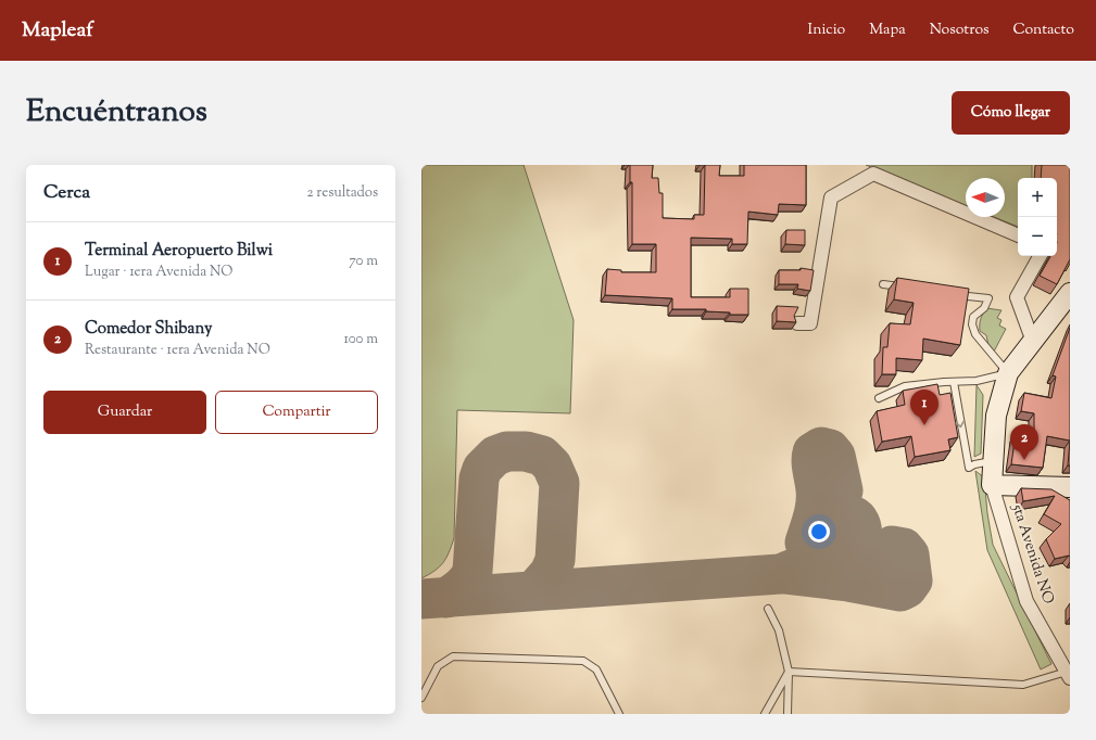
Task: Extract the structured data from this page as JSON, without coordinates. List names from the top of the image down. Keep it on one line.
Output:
{"streets":{"street":["5ta Avenida NO"]},"north":"left","page":{"header":"Mapleaf","nav":["Inicio","Mapa","Nosotros","Contacto"],"title":"Encuéntranos","buttons":["Cómo llegar",["Guardar","Compartir"]],"heading":["Cerca","2 resultados"],"map_buttons":["+","−"],"list":[{"mark":"1","name":"Terminal Aeropuerto Bilwi","note":"Lugar · 1era Avenida NO","value":"70 m"},{"mark":"2","name":"Comedor Shibany","note":"Restaurante · 1era Avenida NO","value":"100 m"}],"pins":["1","2"]}}
